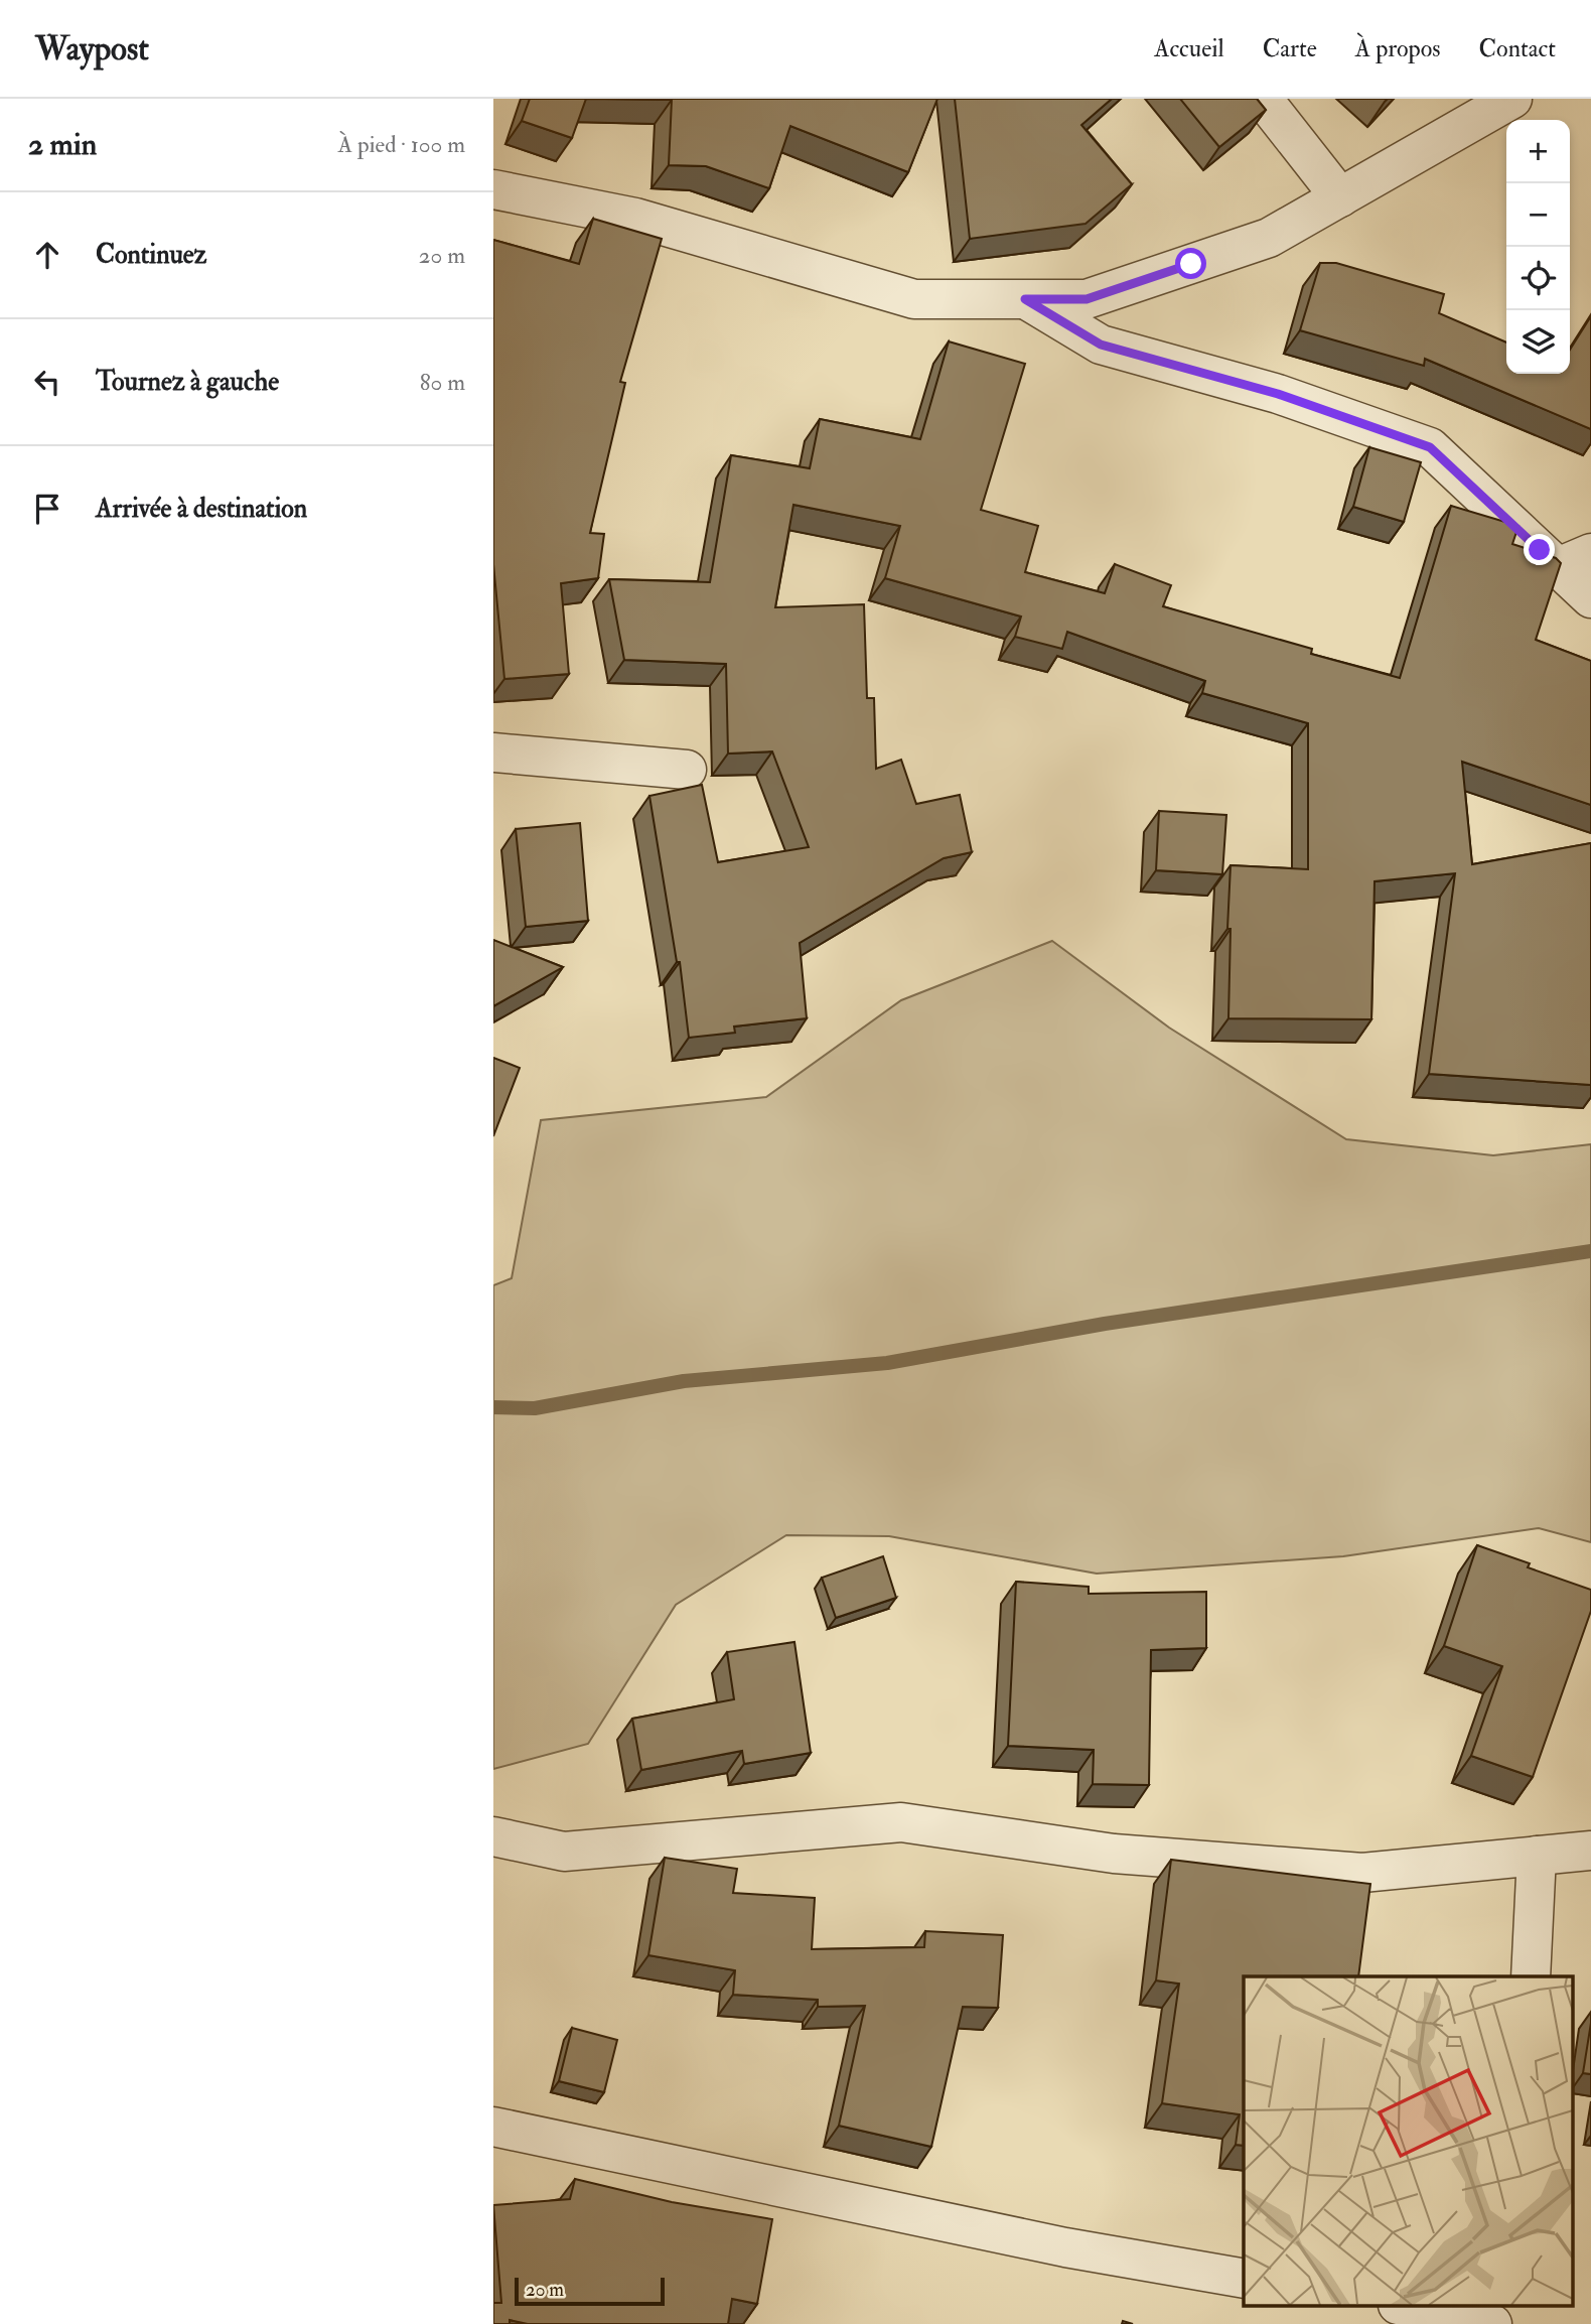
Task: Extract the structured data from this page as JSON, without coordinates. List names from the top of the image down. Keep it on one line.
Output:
{"scale_bar":"20 m","page":{"header":"Waypost","nav":["Accueil","Carte","À propos","Contact"],"heading":["2 min","À pied · 100 m"],"map_buttons":["+","−"],"list":[["Continuez","20 m"],["Tournez à gauche","80 m"],"Arrivée à destination"],"scale":"20 m"}}
